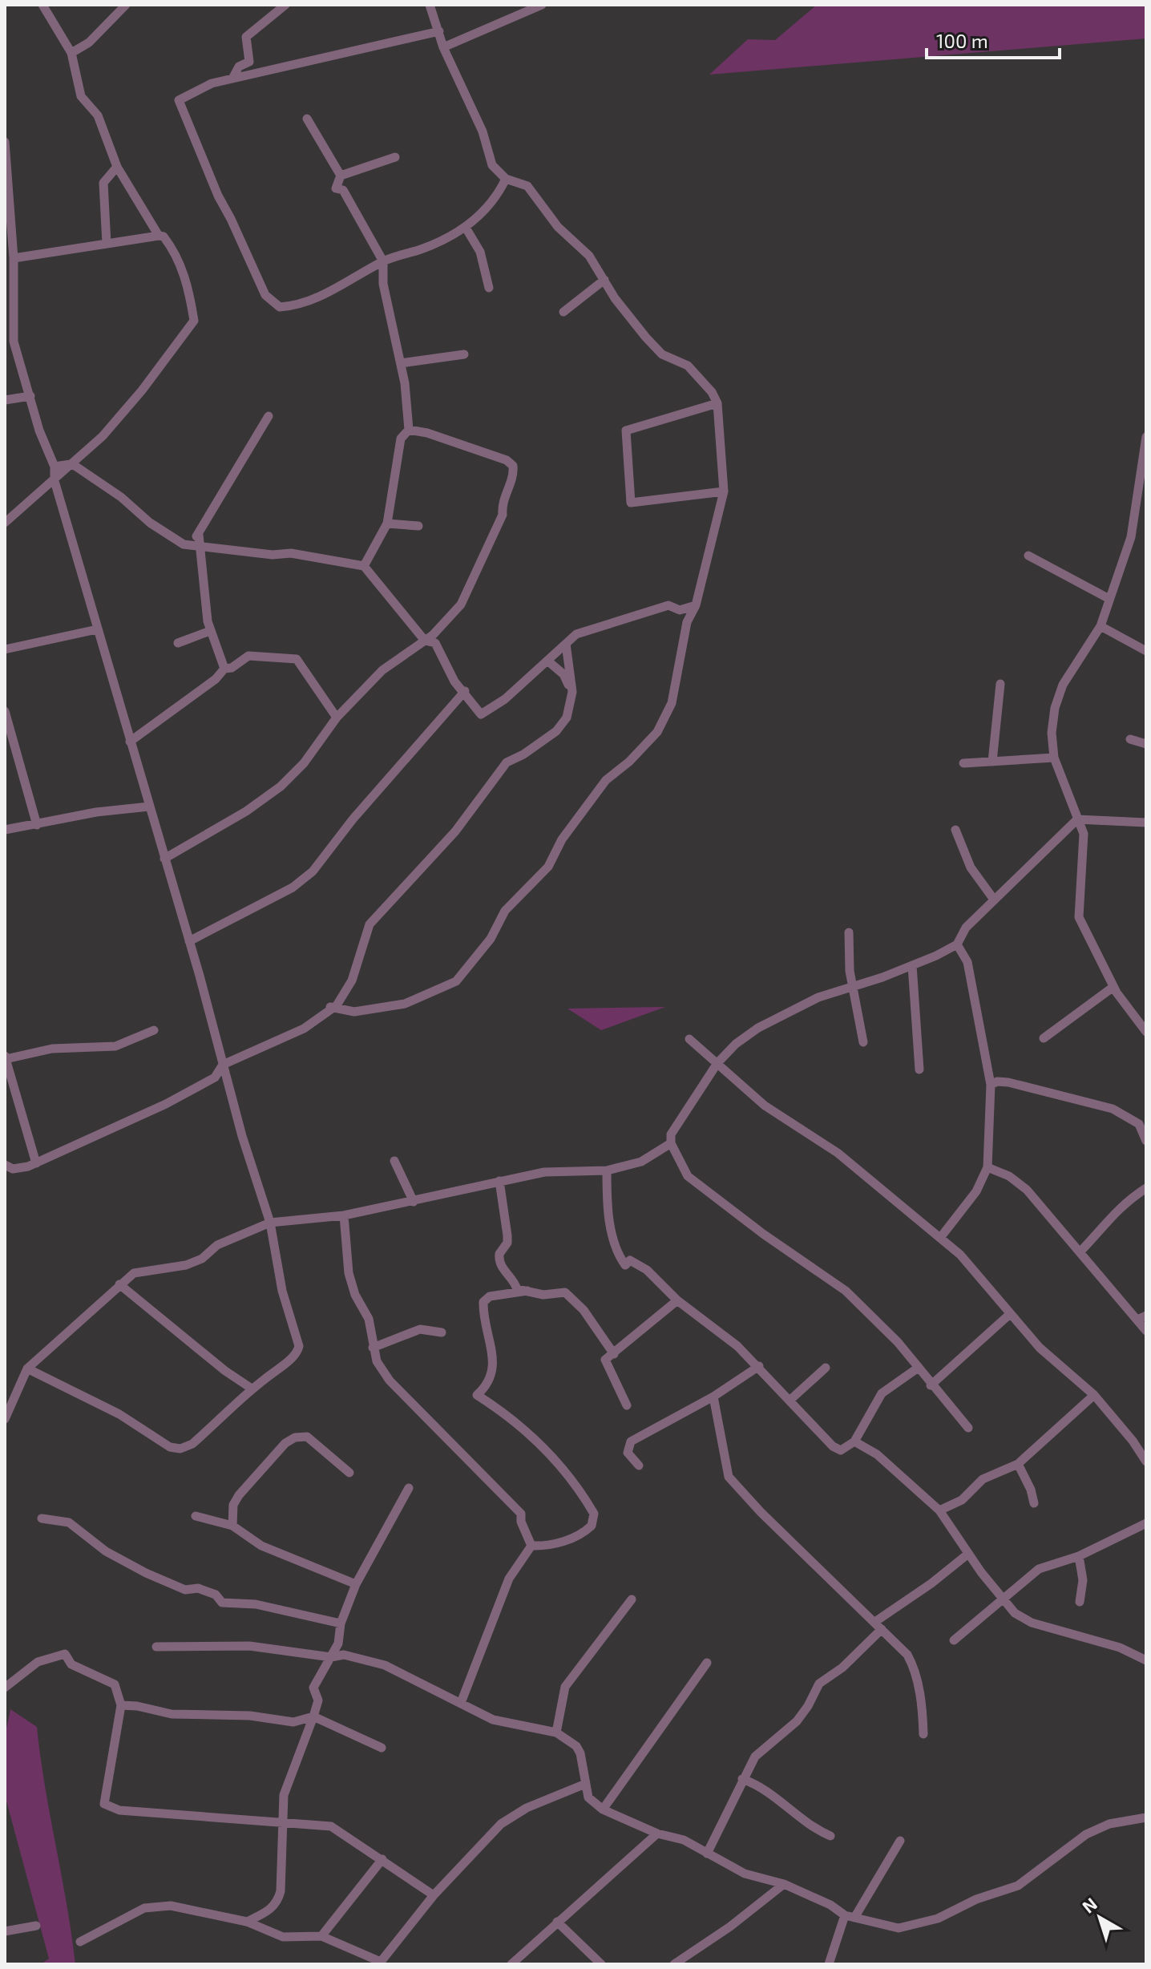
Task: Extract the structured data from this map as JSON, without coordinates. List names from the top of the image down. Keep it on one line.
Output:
{"scale_bar":"100 m","north":"top left"}
